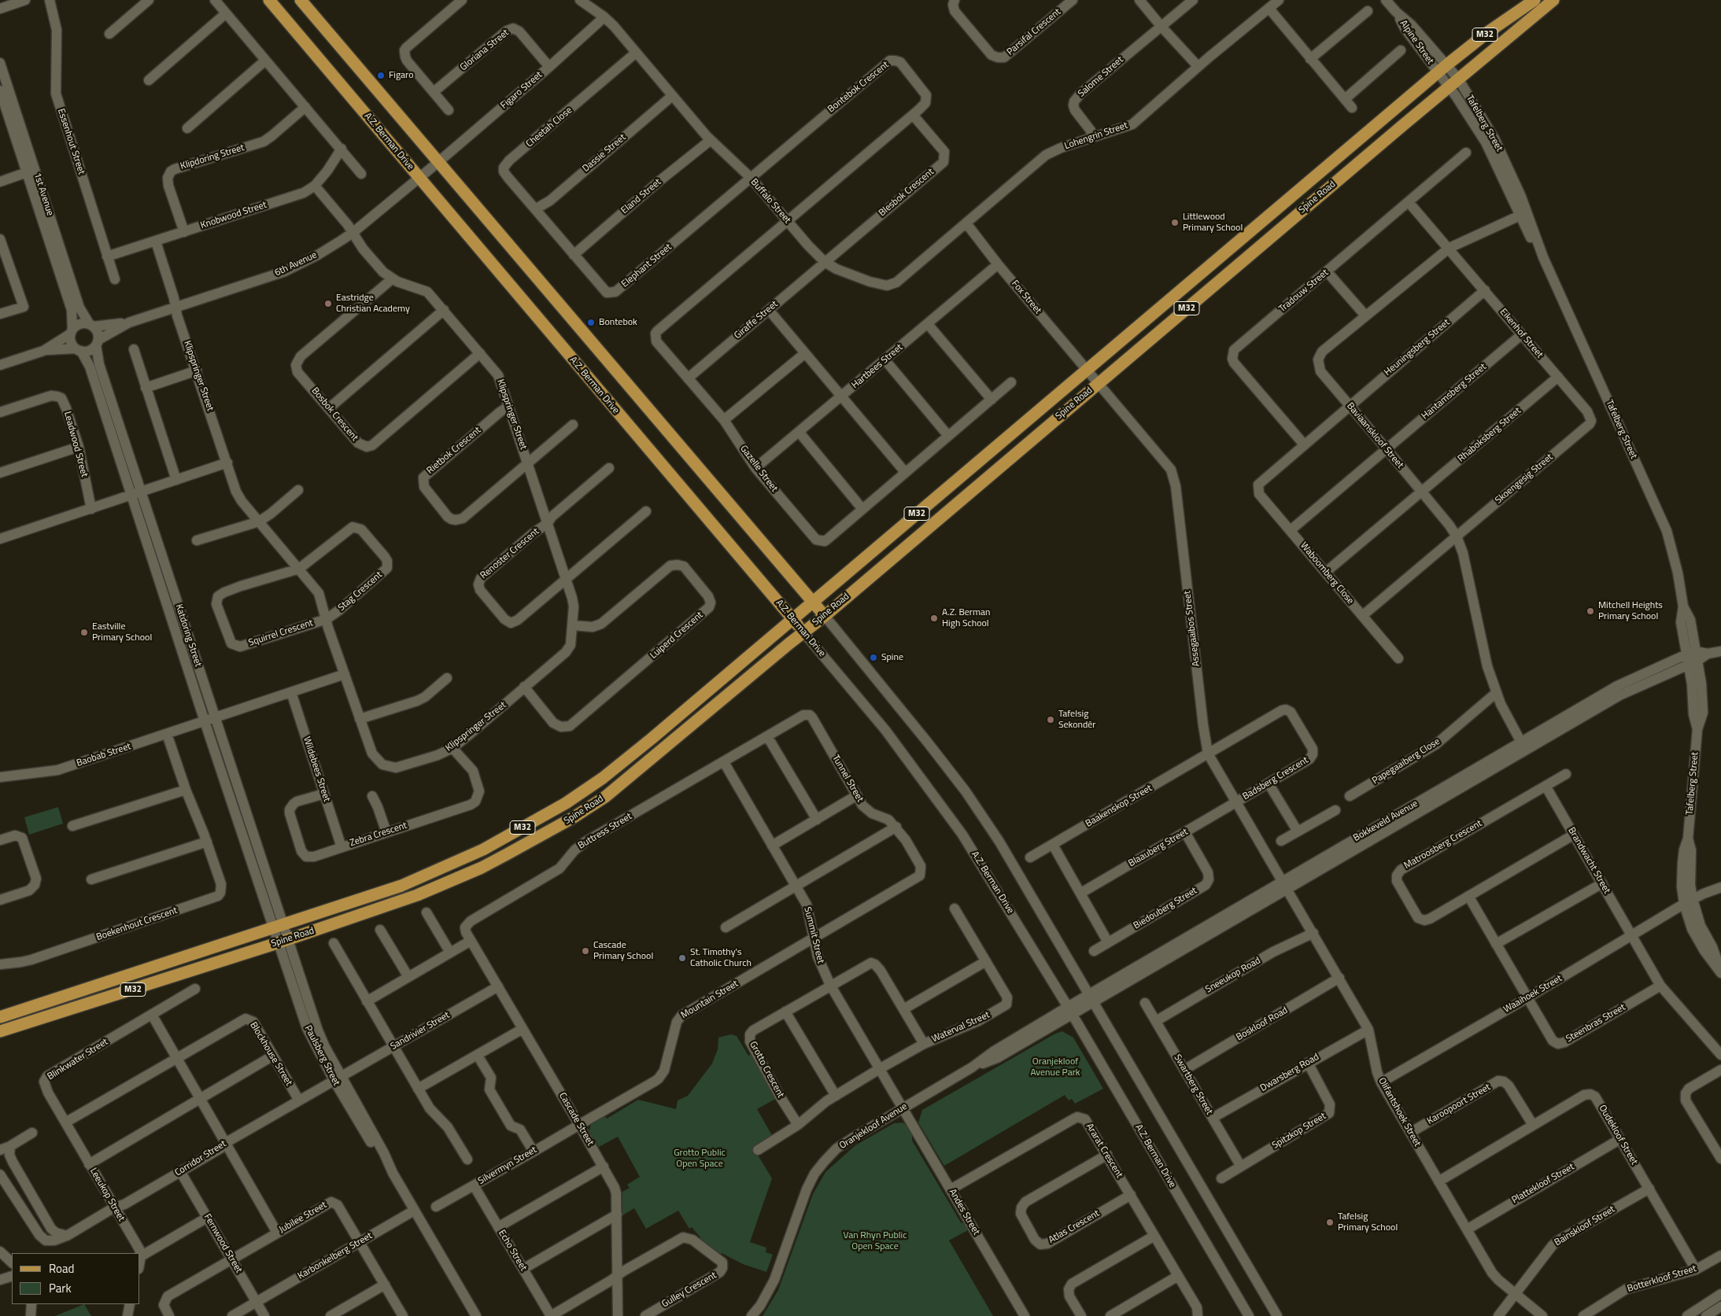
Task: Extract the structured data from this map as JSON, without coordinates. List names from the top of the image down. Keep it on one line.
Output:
{"streets":{"main road":["M32","A.Z. Berman Drive","Spine Road"],"street":["Parsifal Crescent","Alpine Street","Gloriana Street","Salome Street","Bontebok Crescent","Figaro Street","Tafelberg Street","Cheetah Close","Lohengrin Street","Essenhout Street","Dassie Street","Klipdoring Street","Blesbok Crescent","1st Avenue","Eland Street","Buffalo Street","Knobwood Street","6th Avenue","Elephant Street","Tradouw Street","Fox Street","Giraffe Street","Eikenhof Street","Heuningsberg Street","Hartbees Street","Klipspringer Street","Hantamsberg Street","Bosbok Crescent","Rhaboksberg Street","Baviaanskloof Street","Leadwood Street","Rietbok Crescent","Gazelle Street","Skoengesig Street","Renoster Crescent","Waboomberg Close","Stag Crescent","Assegaaibos Street","Squirrel Crescent","Katdoring Street","Luiperd Crescent","Baobab Street","Papegaaiberg Close","Wildebees Street","Tunnel Street","Badsberg Crescent","Baakenskop Street","Bokkeveld Avenue","Buttress Street","Zebra Crescent","Matroosberg Crescent","Blaauberg Street","Brandwacht Street","Biedouberg Street","Boekenhout Crescent","Summit Street","Sneeukop Road","Waaihoek Street","Mountain Street","Steenbras Street","Boskloof Road","Waterval Street","Sandrivier Street","Blockhouse Street","Paulsberg Street","Blinkwater Street","Grotto Crescent","Dwarsberg Road","Swartberg Street","Karoopoort Street","Olifantshoek Street","Cascade Street","Oranjekloof Avenue","Spitzkop Street","Oudekloof Street","Ararat Crescent","Corridor Street","Silvermyn Street","Plattekloof Street","Leeukop Street","Andes Street","Jubilee Street","Bainskloof Street","Atlas Crescent","Fernwood Street","Echo Street","Karbonkelberg Street","Botterkloof Street","Gulley Crescent"]},"crossings":[["Alpine Street","Tafelberg Street"],["Alpine Street","Spine Road"],["Gloriana Street","Figaro Street"],["Salome Street","Lohengrin Street"],["Bontebok Crescent","Blesbok Crescent"],["Bontebok Crescent","Buffalo Street"],["Bontebok Crescent","Elephant Street"],["Bontebok Crescent","Gazelle Street"],["Figaro Street","Buffalo Street"],["Figaro Street","6th Avenue"],["Tafelberg Street","Spine Road"],["Tafelberg Street","Baviaanskloof Street"],["Tafelberg Street","Bokkeveld Avenue"],["Tafelberg Street","Waaihoek Street"],["Cheetah Close","Dassie Street"],["Cheetah Close","Buffalo Street"],["Cheetah Close","Elephant Street"],["Lohengrin Street","Buffalo Street"],["Lohengrin Street","Fox Street"],["Essenhout Street","Knobwood Street"],["A.Z. Berman Drive","Spine Road"],["A.Z. Berman Drive","6th Avenue"],["A.Z. Berman Drive","Bokkeveld Avenue"],["A.Z. Berman Drive","Oranjekloof Avenue"],["Dassie Street","Buffalo Street"],["Dassie Street","Elephant Street"],["Klipdoring Street","Knobwood Street"],["Blesbok Crescent","Buffalo Street"],["Blesbok Crescent","Giraffe Street"],["1st Avenue","6th Avenue"],["1st Avenue","Katdoring Street"],["Eland Street","Buffalo Street"],["Eland Street","Elephant Street"],["Spine Road","Fox Street"],["Spine Road","Assegaaibos Street"],["Spine Road","Katdoring Street"],["Spine Road","Paulsberg Street"],["Buffalo Street","Elephant Street"],["Buffalo Street","Fox Street"],["Buffalo Street","Giraffe Street"],["Buffalo Street","Gazelle Street"],["Knobwood Street","Klipspringer Street"],["6th Avenue","Klipspringer Street"],["6th Avenue","Katdoring Street"],["Tradouw Street","Eikenhof Street"],["Tradouw Street","Heuningsberg Street"],["Fox Street","Hartbees Street"],["Fox Street","Assegaaibos Street"],["Giraffe Street","Gazelle Street"],["Eikenhof Street","Heuningsberg Street"],["Eikenhof Street","Hantamsberg Street"],["Eikenhof Street","Rhaboksberg Street"],["Eikenhof Street","Baviaanskloof Street"],["Eikenhof Street","Skoengesig Street"],["Heuningsberg Street","Baviaanskloof Street"],["Heuningsberg Street","Waboomberg Close"],["Hartbees Street","Gazelle Street"],["Klipspringer Street","Bosbok Crescent"],["Klipspringer Street","Rietbok Crescent"],["Klipspringer Street","Renoster Crescent"],["Klipspringer Street","Stag Crescent"],["Klipspringer Street","Squirrel Crescent"],["Klipspringer Street","Luiperd Crescent"],["Klipspringer Street","Baobab Street"],["Klipspringer Street","Zebra Crescent"],["Hantamsberg Street","Baviaanskloof Street"],["Hantamsberg Street","Waboomberg Close"],["Rhaboksberg Street","Baviaanskloof Street"],["Rhaboksberg Street","Waboomberg Close"],["Baviaanskloof Street","Skoengesig Street"],["Baviaanskloof Street","Papegaaiberg Close"],["Baviaanskloof Street","Bokkeveld Avenue"],["Skoengesig Street","Waboomberg Close"],["Stag Crescent","Squirrel Crescent"],["Assegaaibos Street","Badsberg Crescent"],["Assegaaibos Street","Baakenskop Street"],["Assegaaibos Street","Bokkeveld Avenue"],["Assegaaibos Street","Blaauberg Street"],["Assegaaibos Street","Olifantshoek Street"],["Katdoring Street","Baobab Street"],["Katdoring Street","Paulsberg Street"],["Baobab Street","Wildebees Street"],["Baobab Street","Boekenhout Crescent"],["Wildebees Street","Zebra Crescent"],["Tunnel Street","Buttress Street"],["Tunnel Street","Mountain Street"],["Badsberg Crescent","Baakenskop Street"],["Badsberg Crescent","Blaauberg Street"],["Bokkeveld Avenue","Olifantshoek Street"],["Bokkeveld Avenue","Oranjekloof Avenue"],["Buttress Street","Summit Street"],["Buttress Street","Cascade Street"],["Matroosberg Crescent","Brandwacht Street"],["Blaauberg Street","Biedouberg Street"],["Brandwacht Street","Waaihoek Street"],["Brandwacht Street","Steenbras Street"],["Summit Street","Mountain Street"],["Summit Street","Waterval Street"],["Summit Street","Grotto Crescent"],["Summit Street","Oranjekloof Avenue"],["Summit Street","Andes Street"],["Sneeukop Road","Swartberg Street"],["Sneeukop Road","Olifantshoek Street"],["Waaihoek Street","Steenbras Street"],["Waaihoek Street","Olifantshoek Street"],["Mountain Street","Cascade Street"],["Mountain Street","Silvermyn Street"],["Boskloof Road","Swartberg Street"],["Boskloof Road","Olifantshoek Street"],["Sandrivier Street","Paulsberg Street"],["Sandrivier Street","Cascade Street"],["Sandrivier Street","Corridor Street"],["Blockhouse Street","Corridor Street"],["Paulsberg Street","Corridor Street"],["Paulsberg Street","Karbonkelberg Street"],["Blinkwater Street","Leeukop Street"],["Dwarsberg Road","Swartberg Street"],["Dwarsberg Road","Olifantshoek Street"],["Dwarsberg Road","Spitzkop Street"],["Swartberg Street","Spitzkop Street"],["Karoopoort Street","Olifantshoek Street"],["Karoopoort Street","Oudekloof Street"],["Olifantshoek Street","Oudekloof Street"],["Olifantshoek Street","Plattekloof Street"],["Olifantshoek Street","Bainskloof Street"],["Cascade Street","Silvermyn Street"],["Cascade Street","Gulley Crescent"],["Oranjekloof Avenue","Andes Street"],["Oudekloof Street","Plattekloof Street"],["Oudekloof Street","Bainskloof Street"],["Oudekloof Street","Botterkloof Street"],["Ararat Crescent","Andes Street"],["Ararat Crescent","Atlas Crescent"],["Corridor Street","Leeukop Street"],["Corridor Street","Fernwood Street"],["Silvermyn Street","Echo Street"],["Jubilee Street","Fernwood Street"],["Jubilee Street","Karbonkelberg Street"],["Fernwood Street","Karbonkelberg Street"]],"parks":["Oranjekloof Avenue Park","Grotto Public Open Space","Van Rhyn Public Open Space"],"places":["Figaro","Littlewood Primary School","Eastridge Christian Academy","Bontebok","Mitchell Heights Primary School","A.Z. Berman High School","Eastville Primary School","Spine","Tafelsig Sekondêr","Cascade Primary School","St. Timothy's Catholic Church","Tafelsig Primary School"],"legend":["Road","Park"]}
